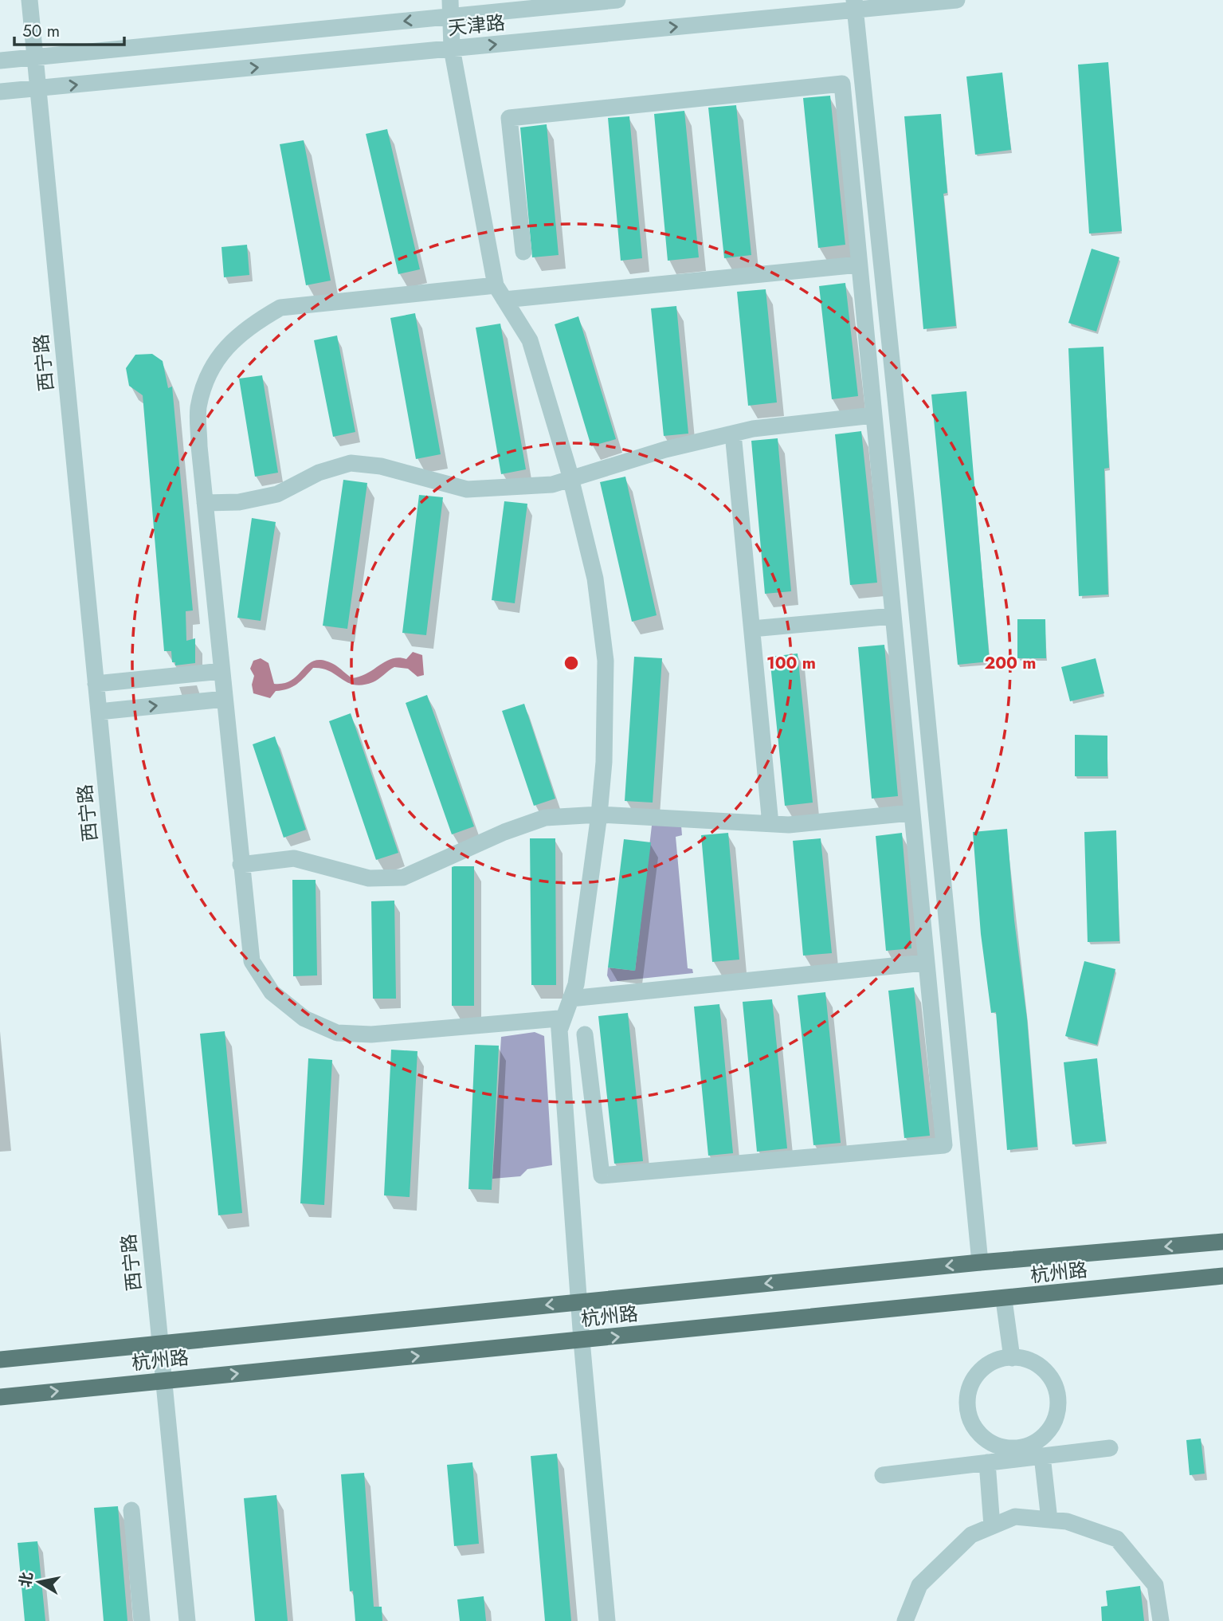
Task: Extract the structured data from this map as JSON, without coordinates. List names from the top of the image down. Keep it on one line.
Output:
{"streets":{"main road":["杭州路"],"street":["天津路","西宁路"]},"crossings":[["天津路","西宁路"],["西宁路","杭州路"]],"scale_bar":"50 m","north":"left","rings":["100 m","200 m"]}
